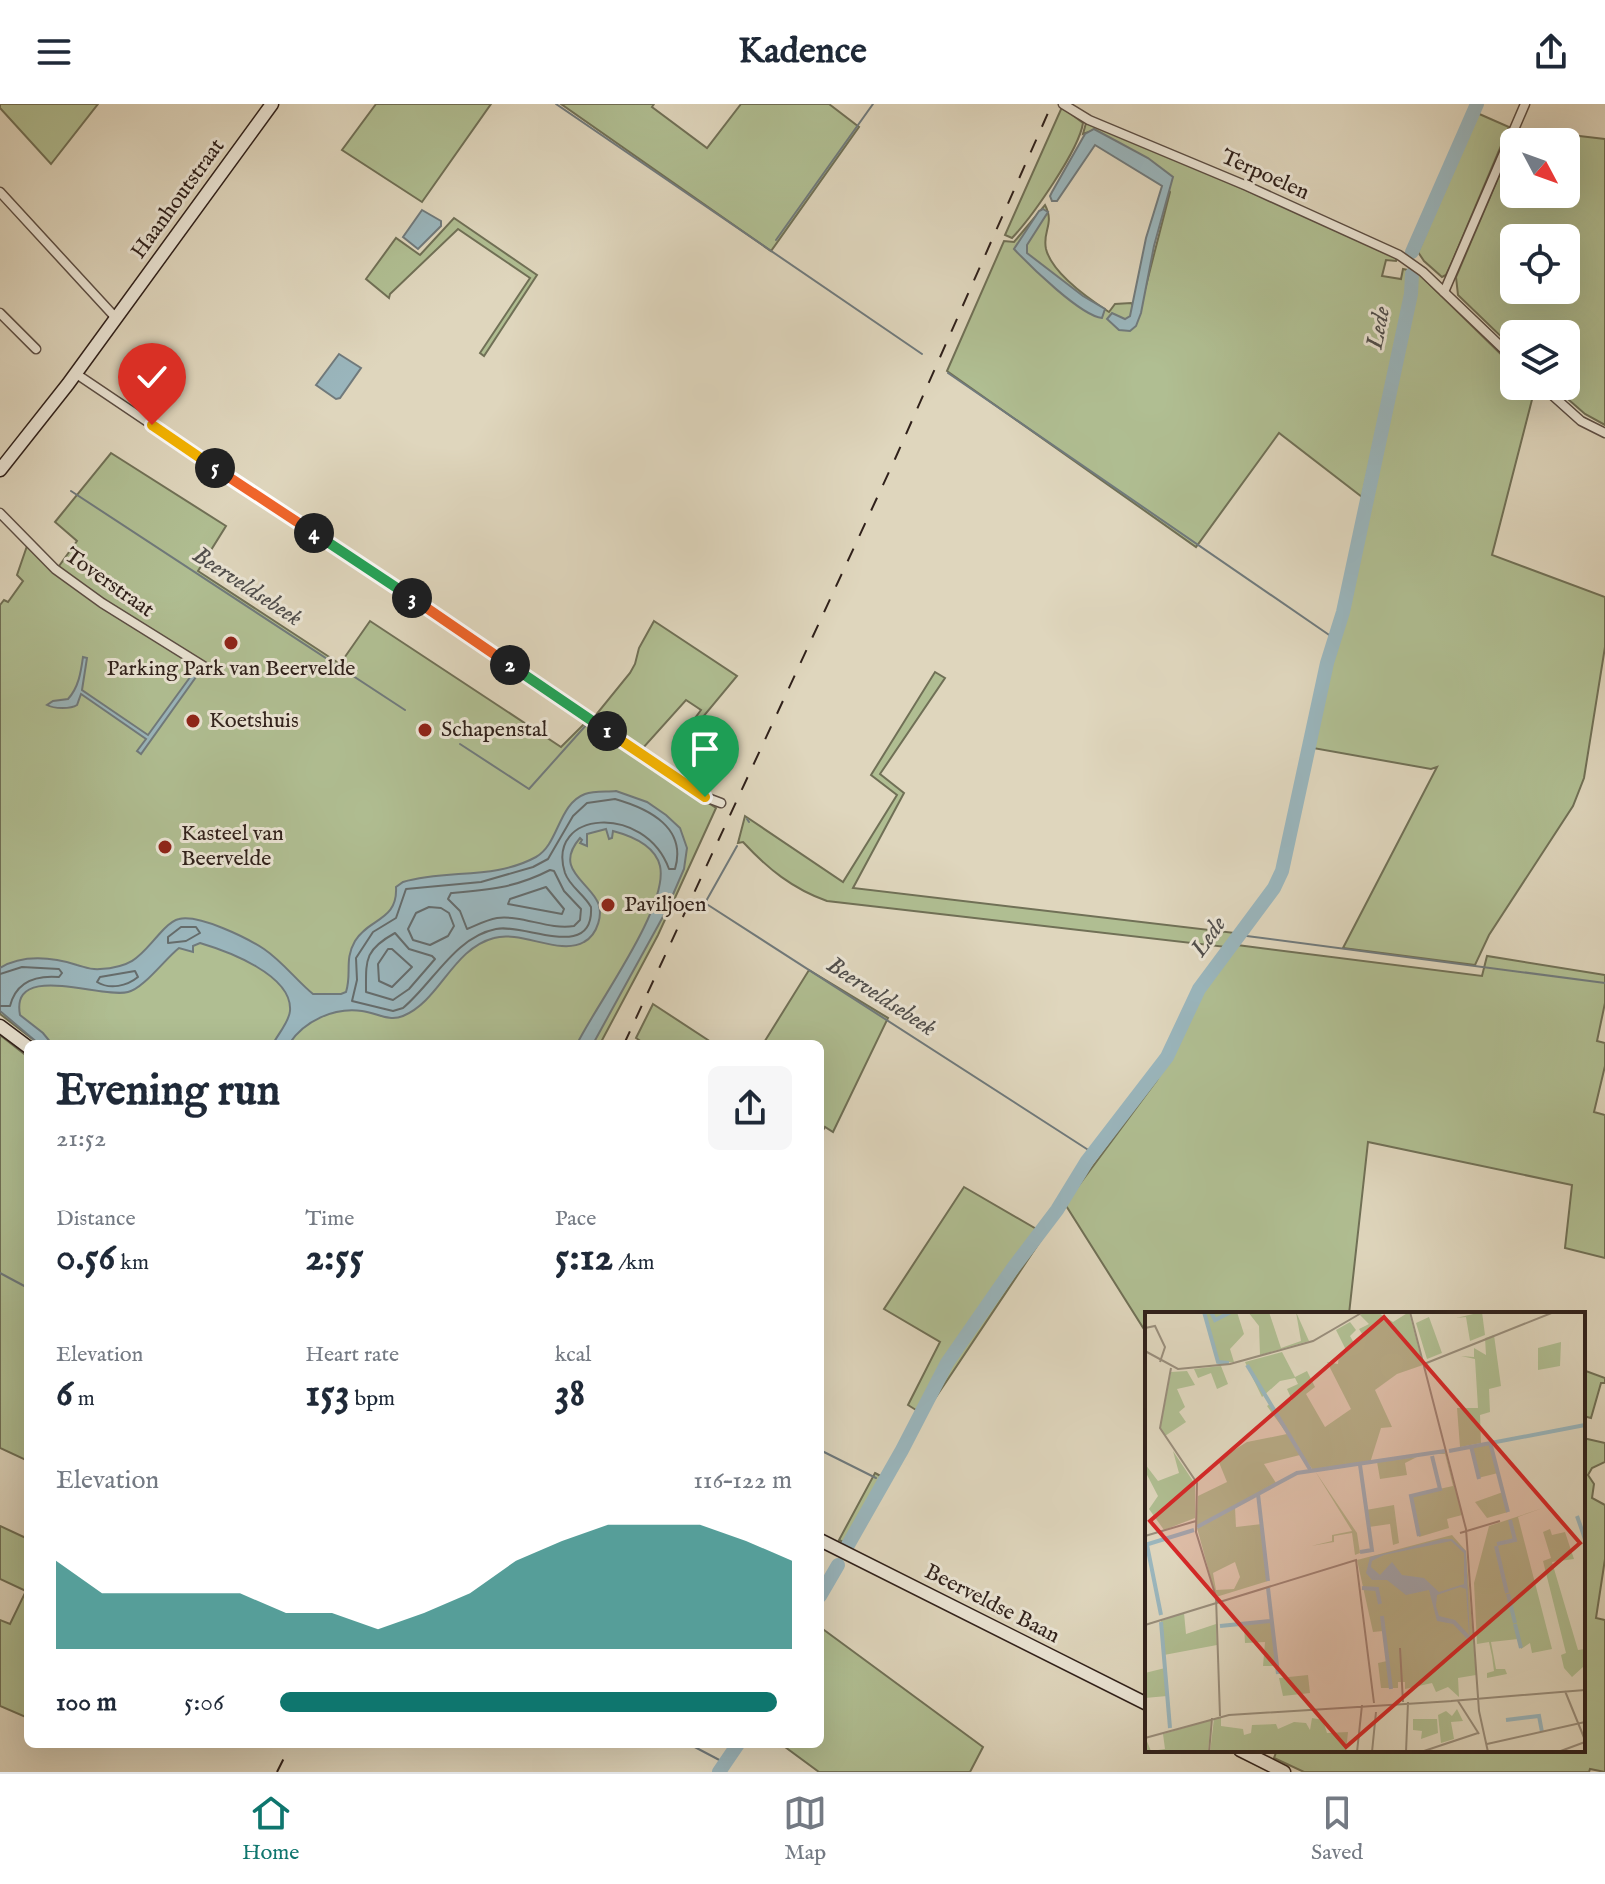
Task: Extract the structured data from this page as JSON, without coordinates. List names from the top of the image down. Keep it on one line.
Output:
{"streets":{"street":["Terpoelen","Haanhoutstraat","Toverstraat","Beerveldse Baan"]},"water":["Lede","Beerveldsebeek"],"places":["Parking Park van Beervelde","Koetshuis","Schapenstal","Kasteel van Beervelde","Paviljoen"],"north":"bottom right","page":{"header":"Kadence","pins":["5","4","3","2","1"],"heading":["Evening run","21:52"],"stats":[["Distance","0.56 km"],["Time","2:55"],["Pace","5:12 /km"],["Elevation","6 m"],["Heart rate","153 bpm"],["kcal","38"]],"chart":["Elevation","116–122 m"],"list":[{"name":"100 m","note":"5:06"}],"tabs":["Home","Map","Saved"]}}
